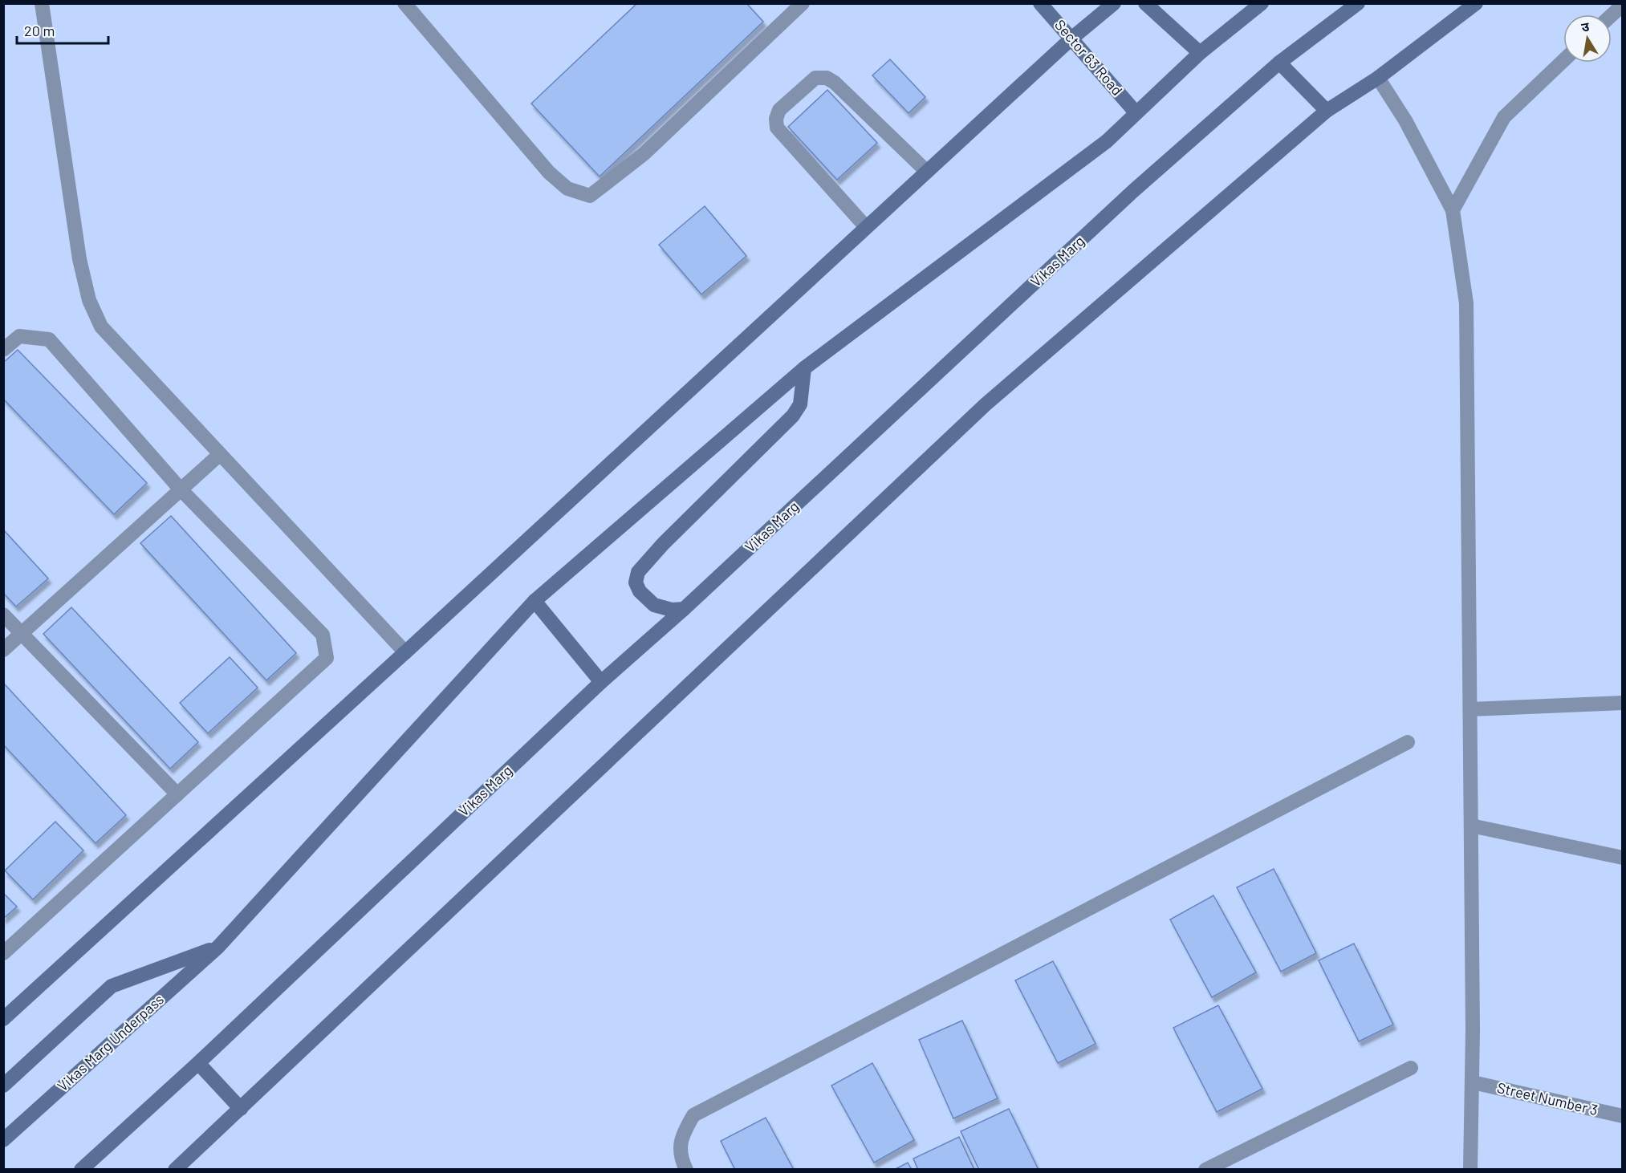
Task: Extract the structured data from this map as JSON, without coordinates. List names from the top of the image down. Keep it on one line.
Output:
{"streets":{"main road":["Sector 63 Road","Vikas Marg","Vikas Marg Underpass"],"street":["Street Number 3"]},"scale_bar":"20 m","north":"top"}
